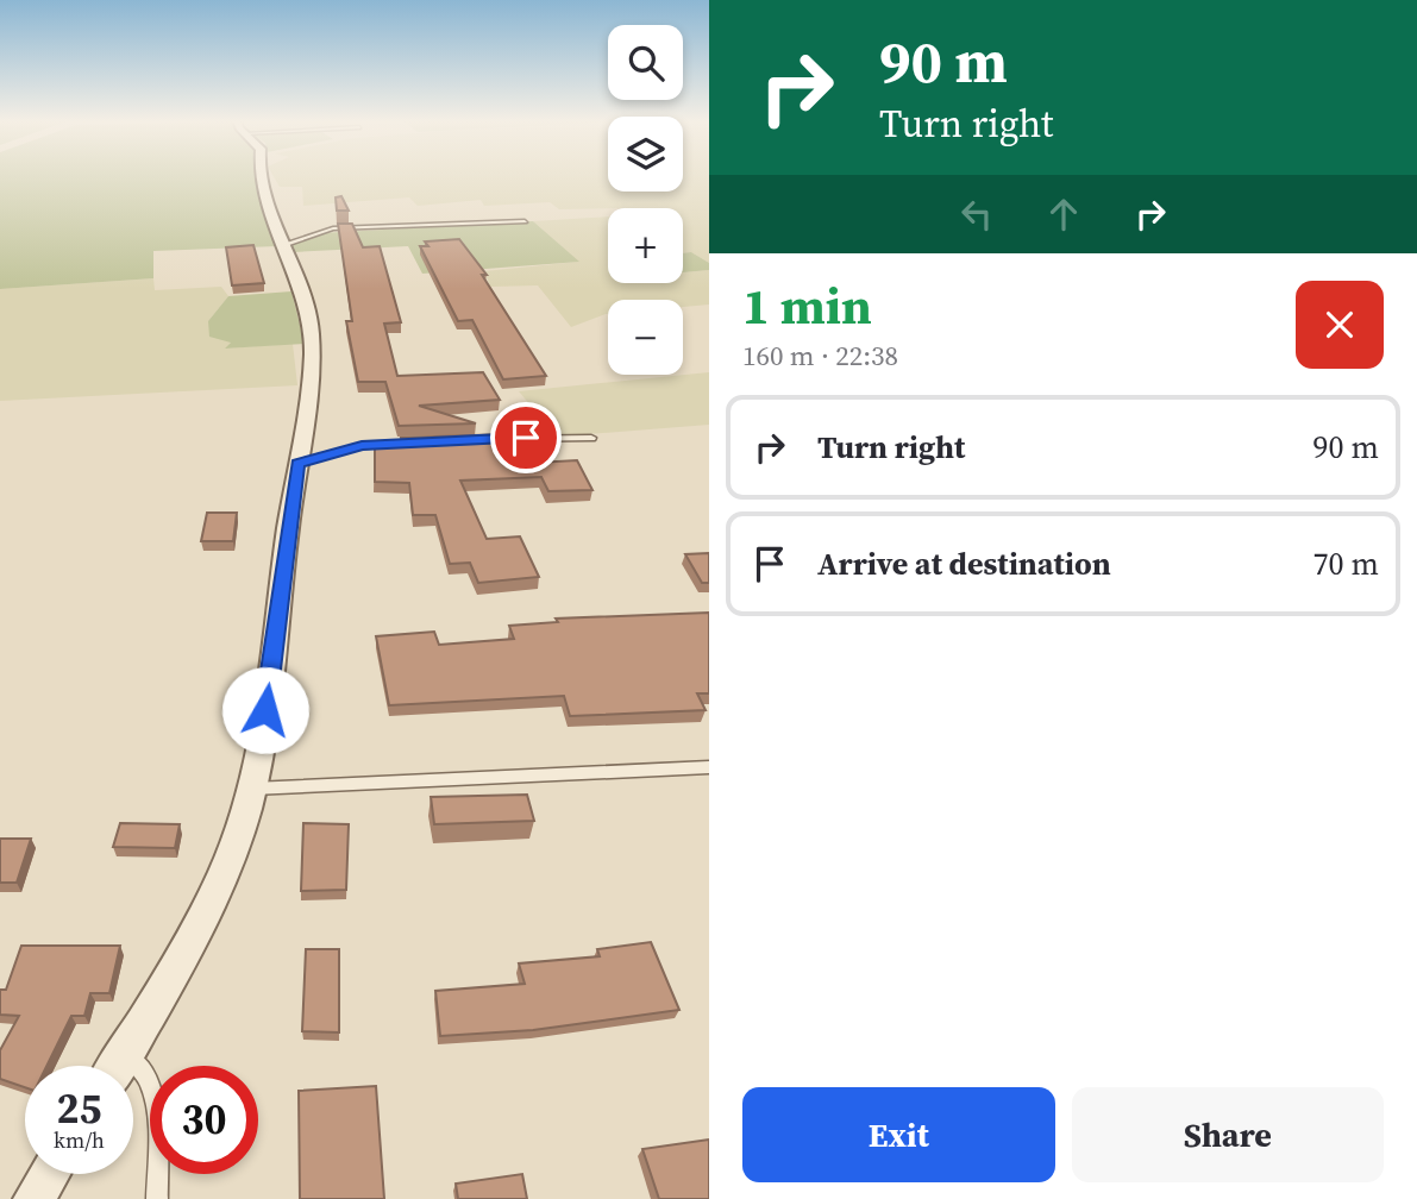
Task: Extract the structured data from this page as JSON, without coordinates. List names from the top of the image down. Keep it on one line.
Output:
{"page":{"turn":["90 m","Turn right"],"map_buttons":["+","−"],"heading":["1 min","160 m · 22:38"],"list":[{"name":"Turn right","value":"90 m"},{"name":"Arrive at destination","value":"70 m"}],"speed":"25 km/h","limit":"30","buttons":["Exit","Share"]}}
